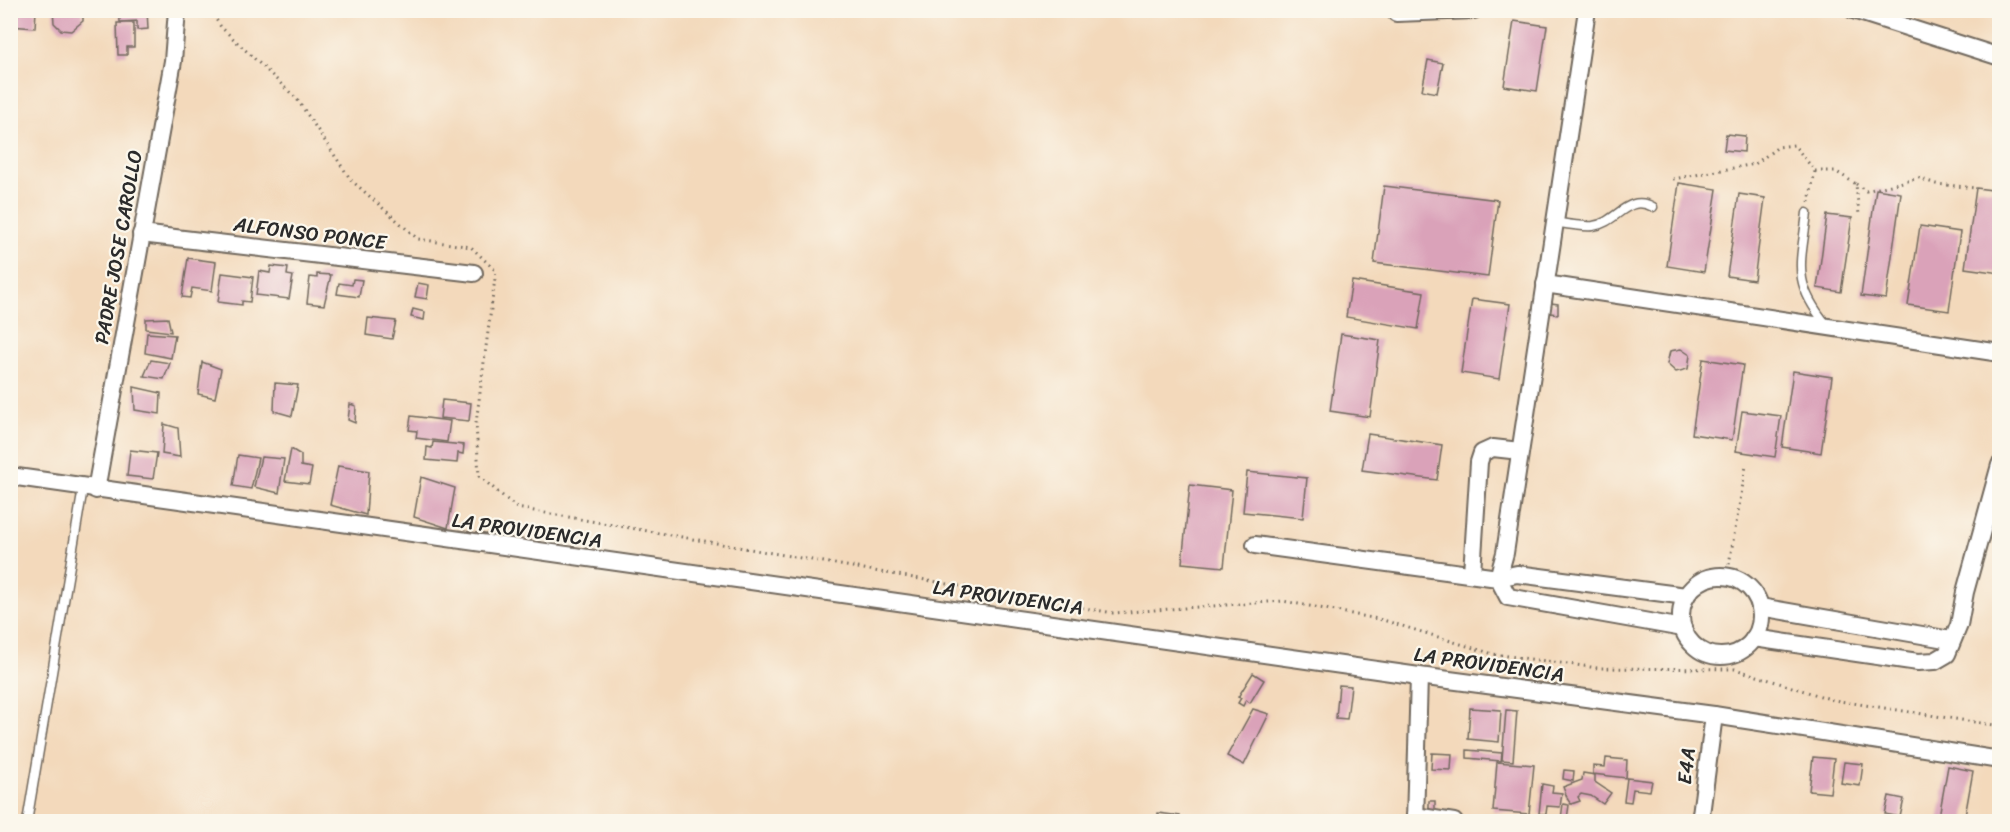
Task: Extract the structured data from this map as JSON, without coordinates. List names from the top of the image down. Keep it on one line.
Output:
{"streets":{"street":["ALFONSO PONCE","PADRE JOSE CAROLLO","LA PROVIDENCIA","E4A"]},"crossings":[["ALFONSO PONCE","PADRE JOSE CAROLLO"],["PADRE JOSE CAROLLO","LA PROVIDENCIA"],["LA PROVIDENCIA","E4A"]]}
